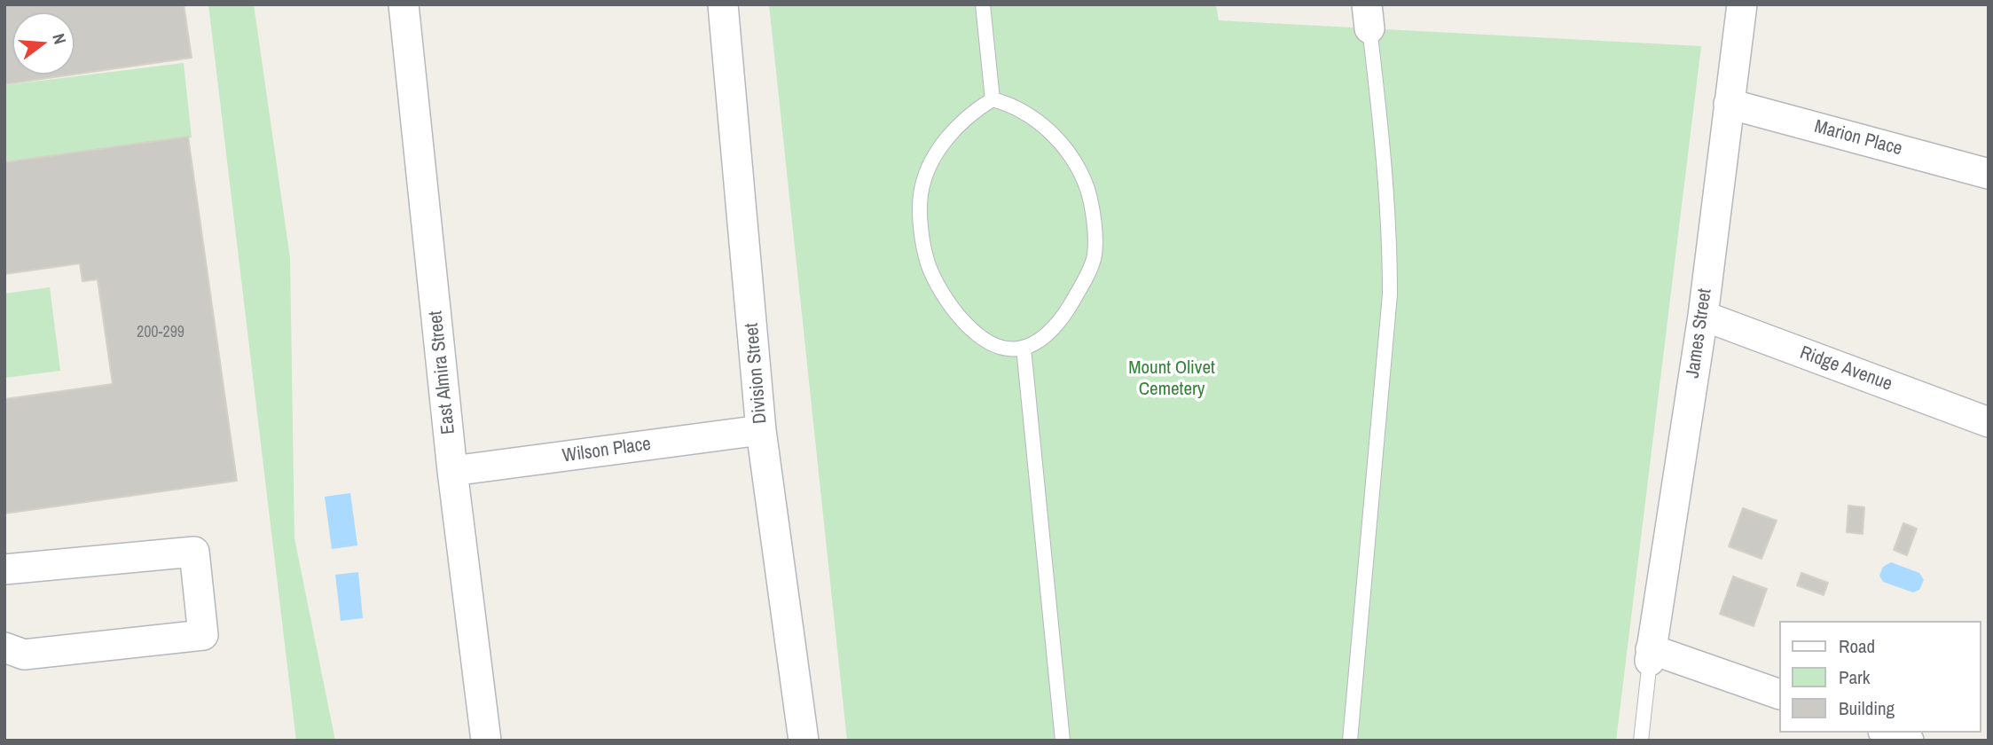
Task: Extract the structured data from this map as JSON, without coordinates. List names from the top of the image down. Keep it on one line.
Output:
{"streets":{"street":["Marion Place","James Street","Ridge Avenue","East Almira Street","Division Street","Wilson Place"]},"crossings":[["Marion Place","James Street"],["James Street","Ridge Avenue"],["East Almira Street","Wilson Place"],["Division Street","Wilson Place"]],"parks":["Mount Olivet Cemetery"],"house_numbers":["200-299"],"legend":["Road","Park","Building"],"north":"right"}
